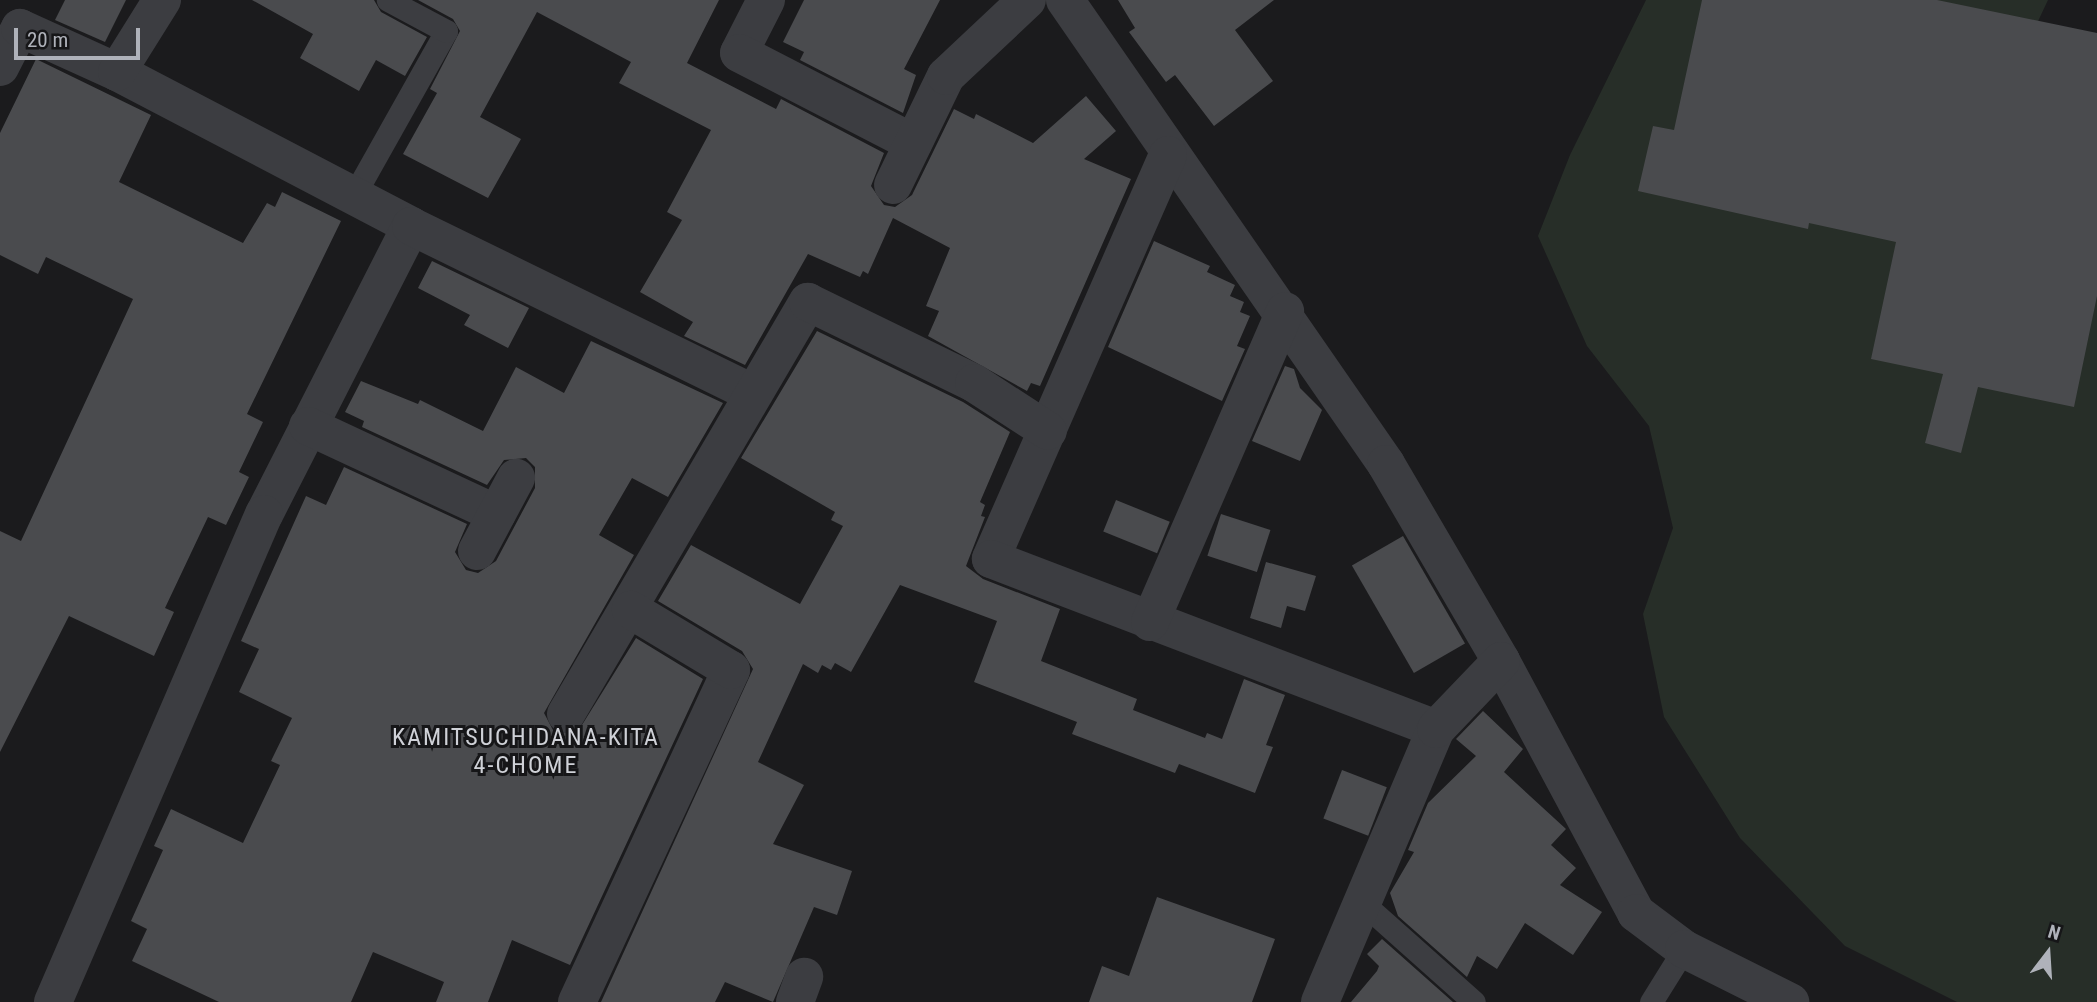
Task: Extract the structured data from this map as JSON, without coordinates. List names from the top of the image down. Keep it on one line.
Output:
{"districts":["KAMITSUCHIDANA-KITA 4-CHOME"],"scale_bar":"20 m","north":"top"}
